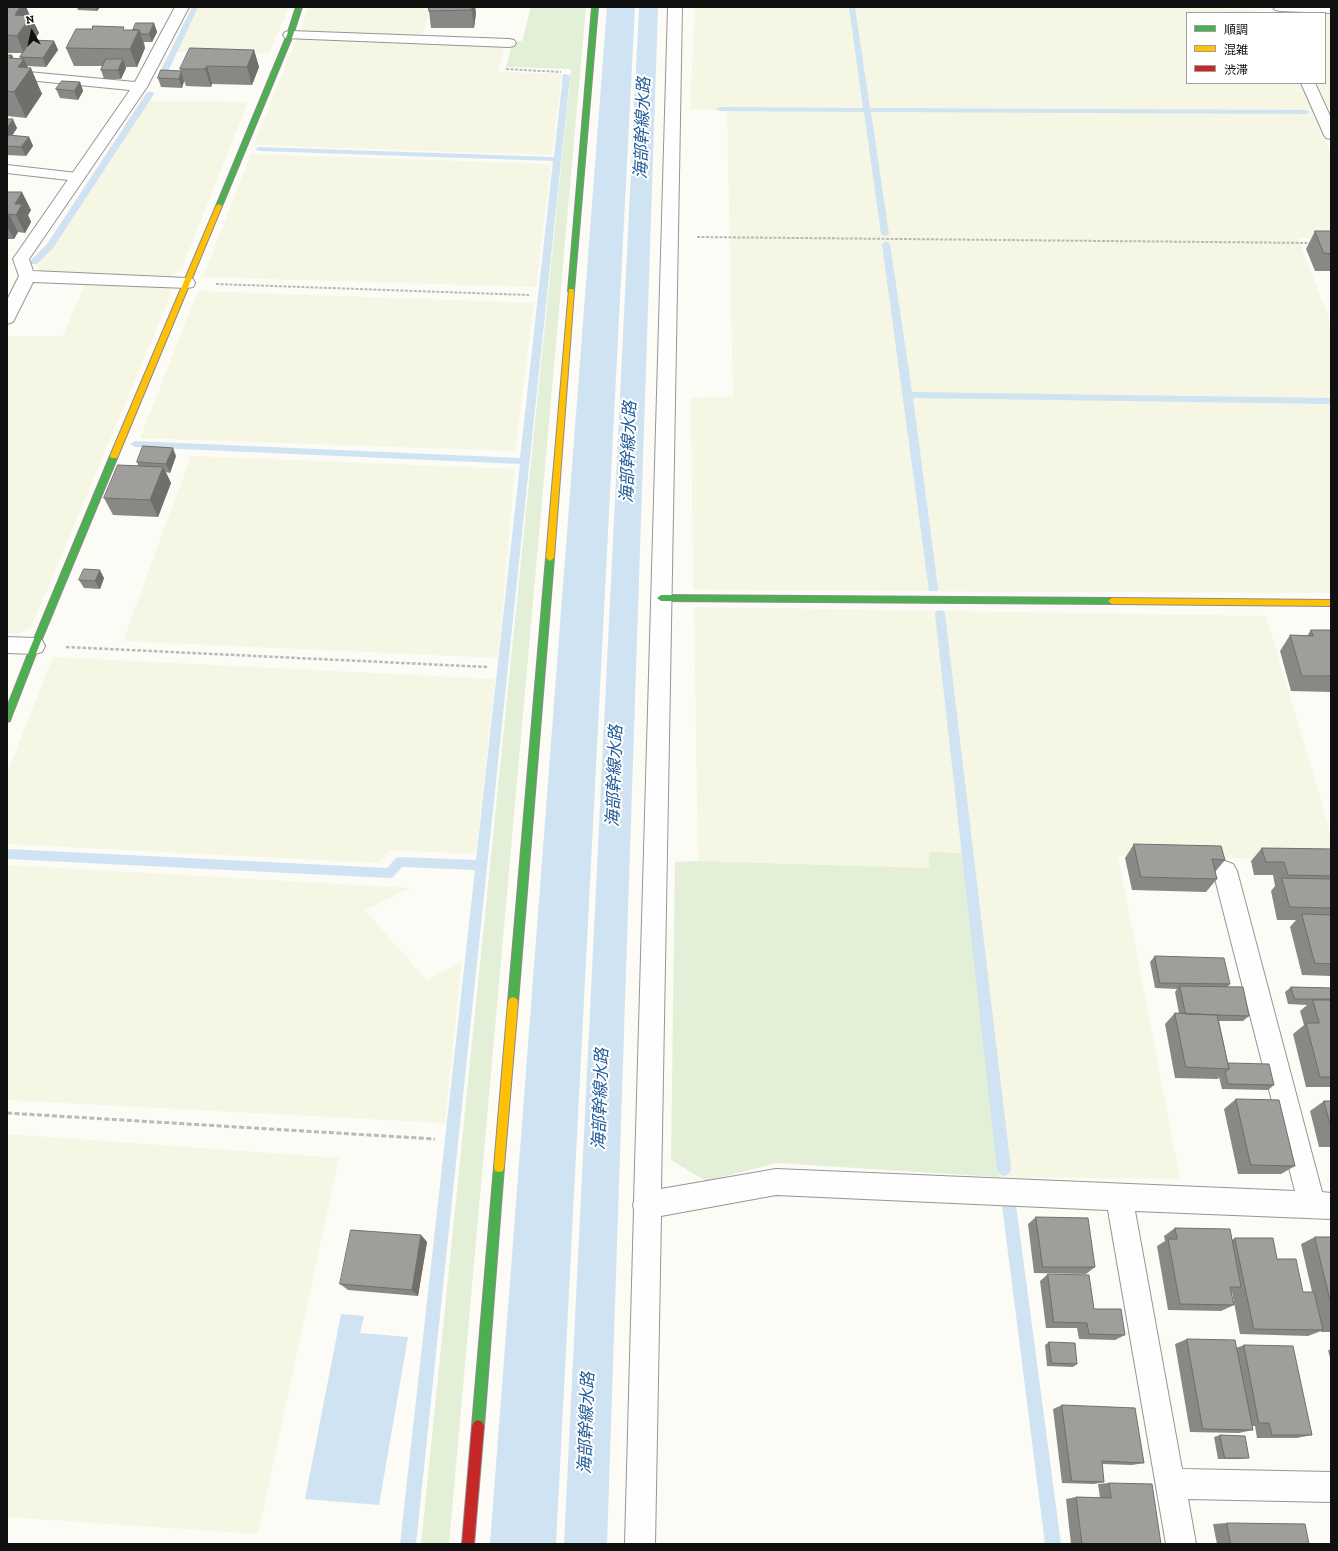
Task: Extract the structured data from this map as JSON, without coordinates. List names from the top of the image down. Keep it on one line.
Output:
{"water":["海部幹線水路"],"legend":["順調","混雑","渋滞"],"north":"top"}
